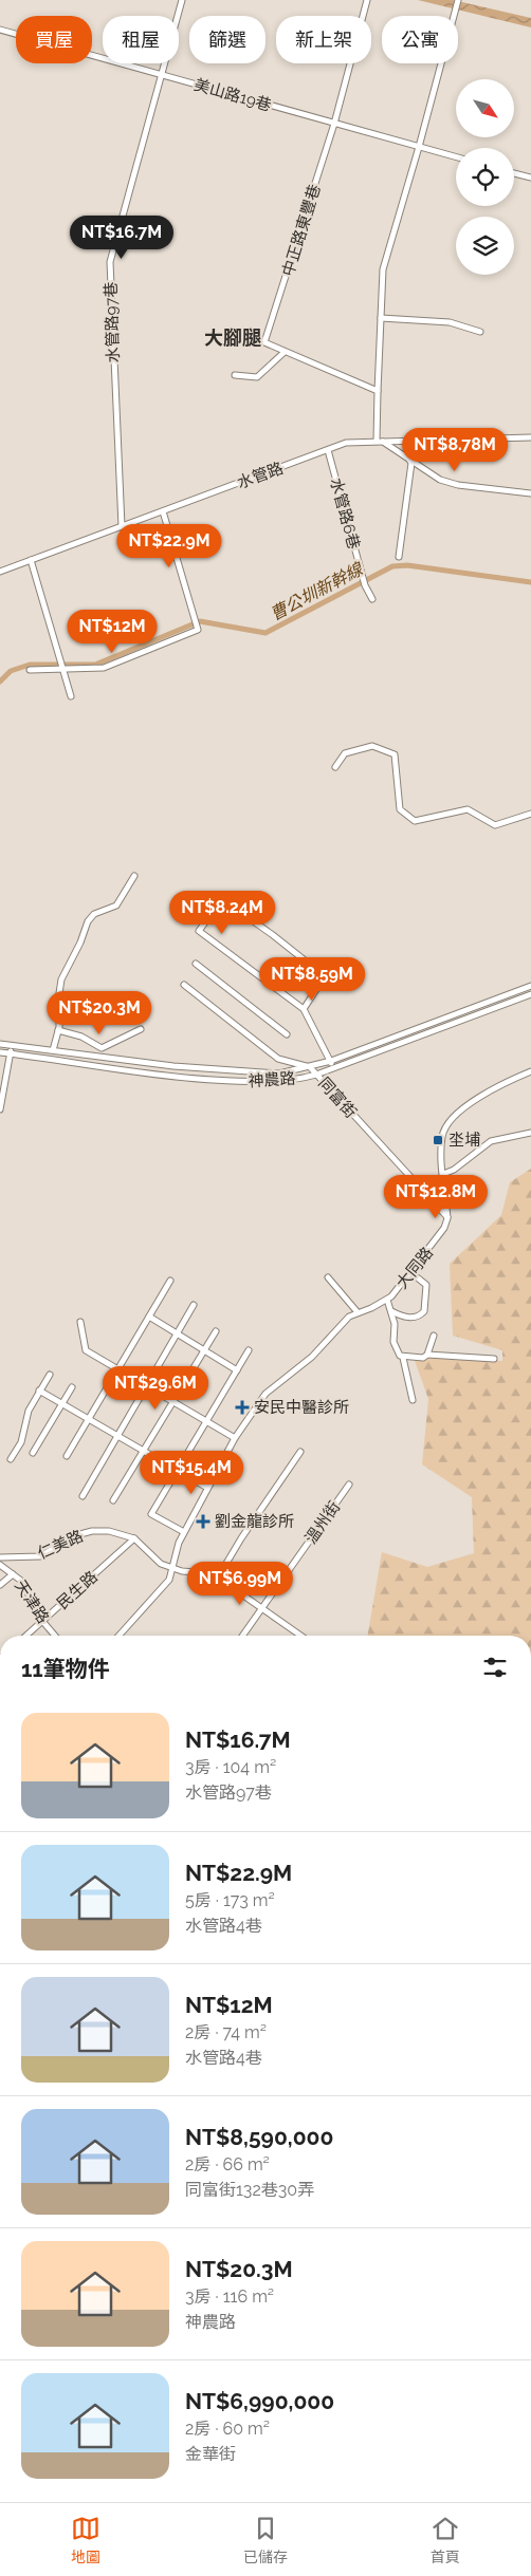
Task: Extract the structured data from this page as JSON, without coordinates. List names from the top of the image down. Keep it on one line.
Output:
{"streets":{"street":["美山路19巷","中正路東豐巷","水管路97巷","水管路","水管路6巷","神農路","同富街","大同路","溫州街","仁美路","民生路","天津路"]},"crossings":[["美山路19巷","中正路東豐巷"],["美山路19巷","水管路97巷"],["水管路97巷","水管路"],["水管路","水管路6巷"],["神農路","同富街"],["同富街","大同路"],["大同路","仁美路"],["仁美路","民生路"],["民生路","天津路"]],"districts":["大腳腿"],"water":["曹公圳新幹線"],"places":{"transit":["坔埔"],"health":["安民中醫診所","劉金龍診所"]},"north":"bottom right","page":{"chip":["買屋","租屋","篩選","新上架","公寓"],"price":["NT$16.7M","NT$8.78M","NT$22.9M","NT$12M","NT$8.24M","NT$8.59M","NT$20.3M","NT$12.8M","NT$29.6M","NT$15.4M","NT$6.99M"],"heading":"11筆物件","list":[{"name":"NT$16.7M","note":"3房 · 104 m² · 水管路97巷"},{"name":"NT$22.9M","note":"5房 · 173 m² · 水管路4巷"},{"name":"NT$12M","note":"2房 · 74 m² · 水管路4巷"},{"name":"NT$8,590,000","note":"2房 · 66 m² · 同富街132巷30弄"},{"name":"NT$20.3M","note":"3房 · 116 m² · 神農路"},{"name":"NT$6,990,000","note":"2房 · 60 m² · 金華街"}],"tabs":["地圖","已儲存","首頁"]}}
